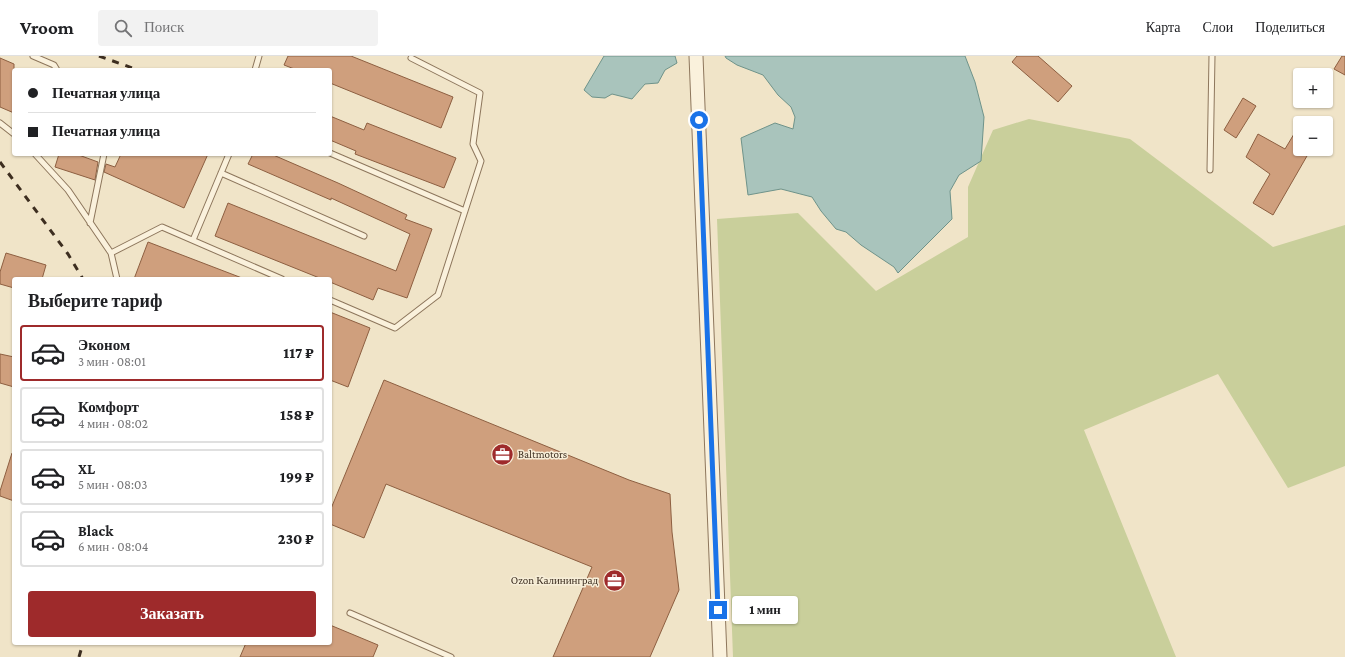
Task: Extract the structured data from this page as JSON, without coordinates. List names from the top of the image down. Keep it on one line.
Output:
{"places":{"office":["Baltmotors","Ozon Калининград"]},"page":{"header":"Vroom","search":"Поиск","nav":["Карта","Слои","Поделиться"],"map_buttons":["+","−"],"banner":["Печатная улица","Печатная улица"],"heading":"Выберите тариф","list":[{"name":"Эконом","note":"3 мин · 08:01","value":"117 ₽"},{"name":"Комфорт","note":"4 мин · 08:02","value":"158 ₽"},{"name":"XL","note":"5 мин · 08:03","value":"199 ₽"},{"name":"Black","note":"6 мин · 08:04","value":"230 ₽"}],"buttons":"Заказать","bubble":"1 мин"}}
